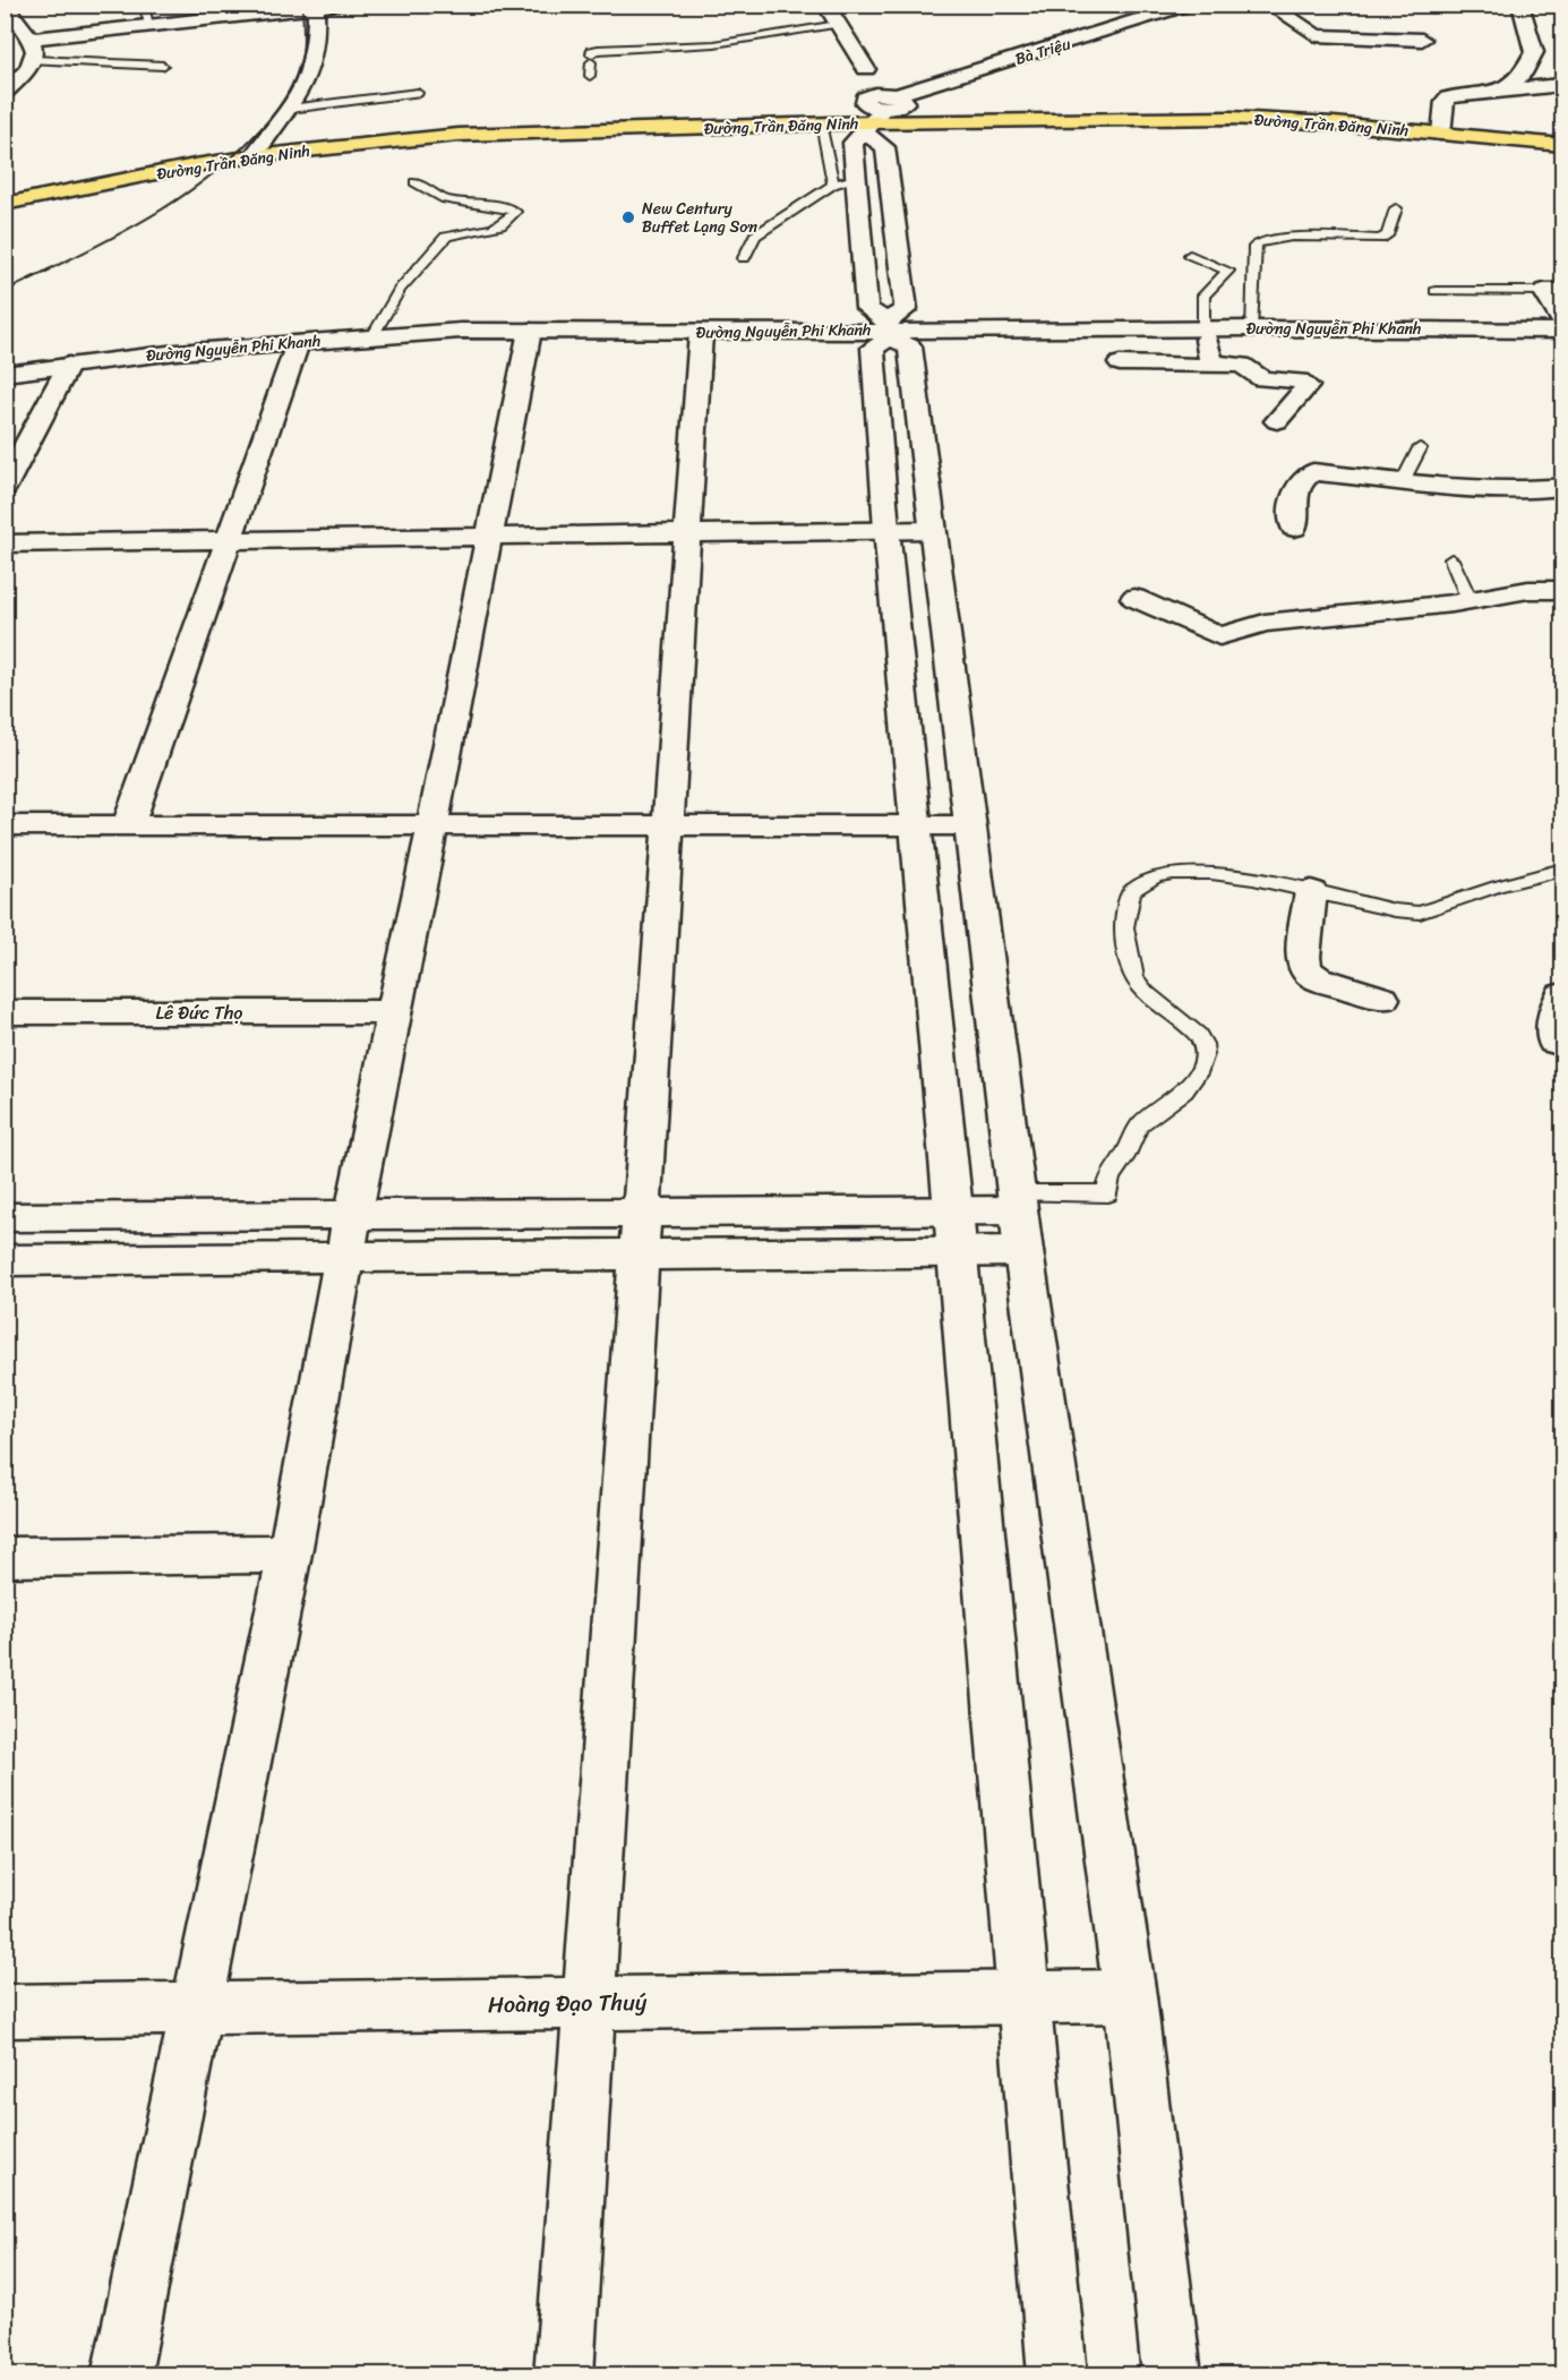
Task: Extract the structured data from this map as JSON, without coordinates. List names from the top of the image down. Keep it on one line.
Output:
{"streets":{"main road":["Đường Trần Đăng Ninh"],"street":["Bà Triệu","Đường Nguyễn Phi Khanh","Lê Đức Thọ","Hoàng Đạo Thuý"]},"places":["New Century Buffet Lạng Sơn"]}
